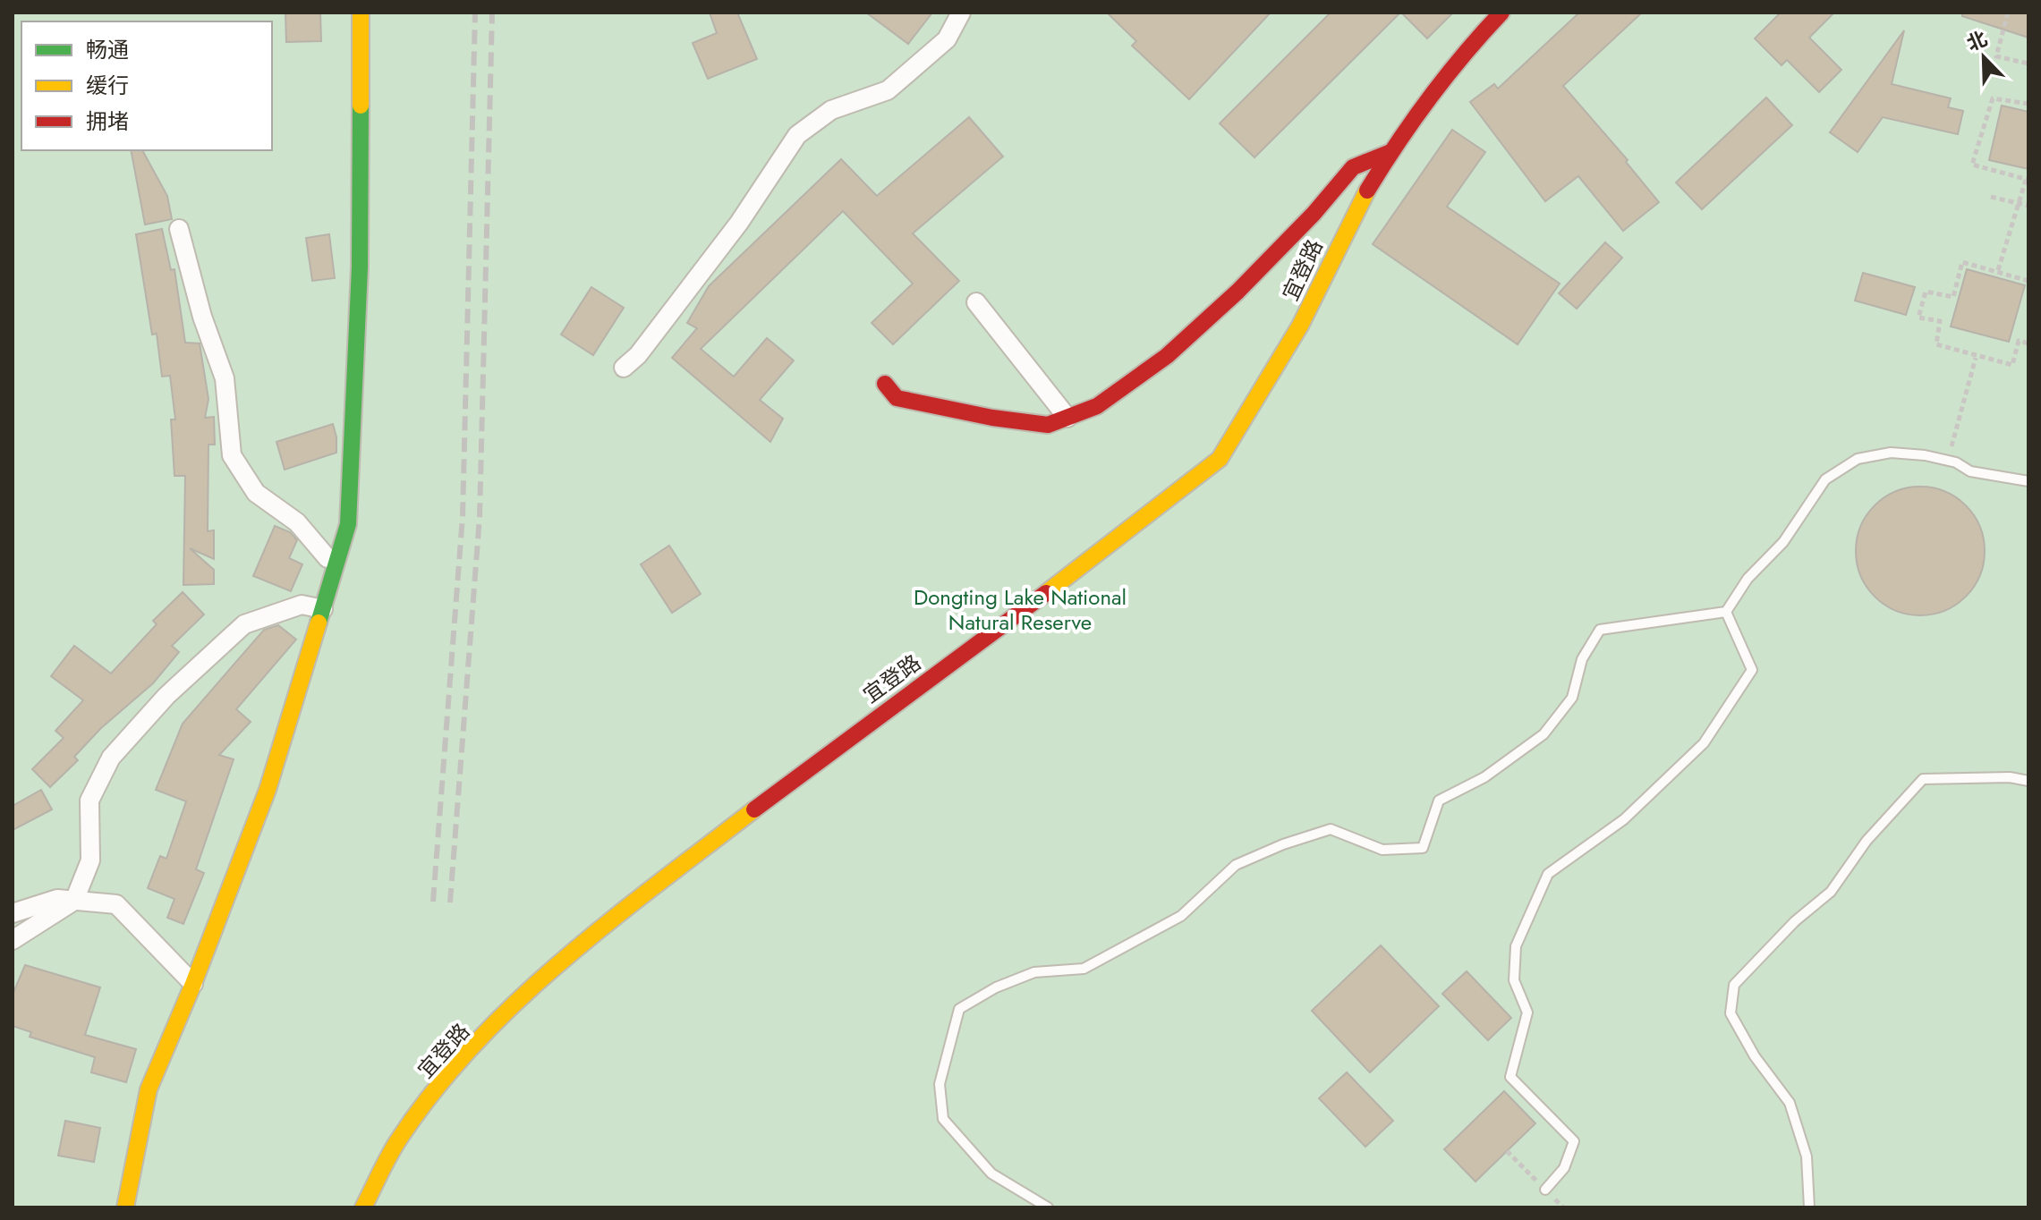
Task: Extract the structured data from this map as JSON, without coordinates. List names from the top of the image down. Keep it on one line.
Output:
{"streets":{"street":["宜登路"]},"parks":["Dongting Lake National Natural Reserve"],"legend":["畅通","缓行","拥堵"],"north":"top left"}
